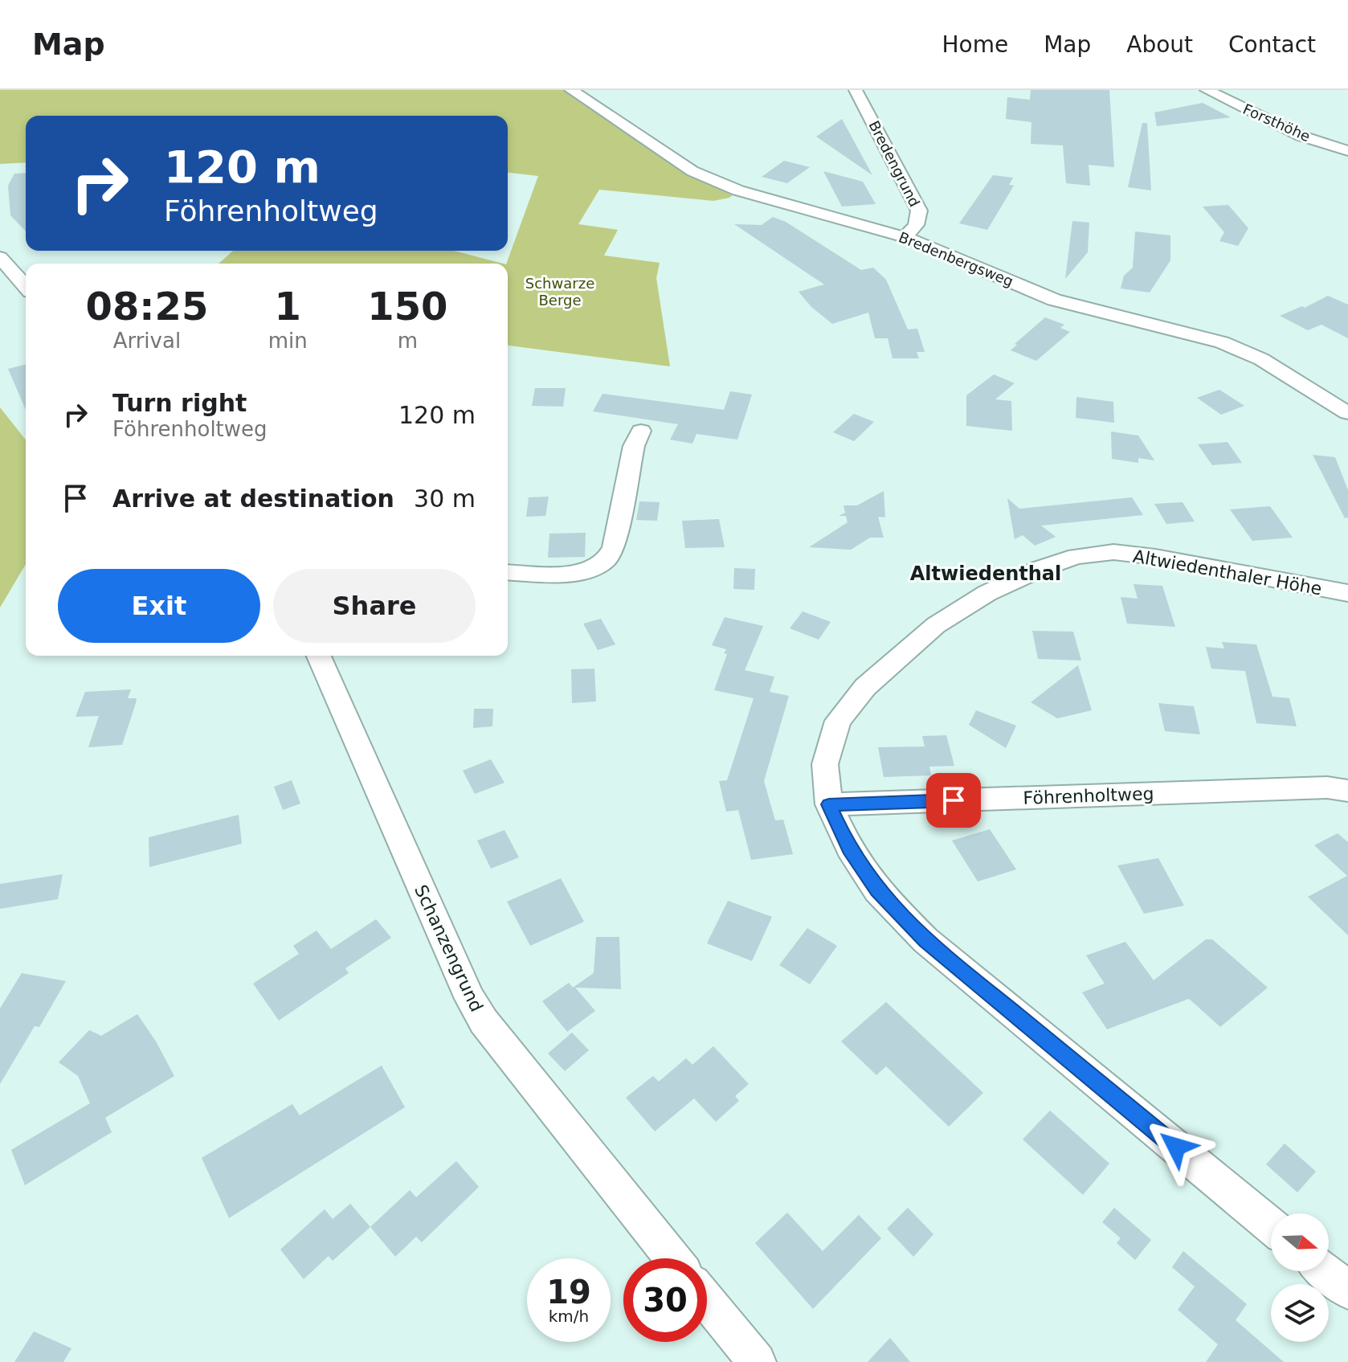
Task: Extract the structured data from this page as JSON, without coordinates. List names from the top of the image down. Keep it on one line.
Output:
{"streets":{"street":["Forsthöhe","Bredengrund","Bredenbergsweg","Altwiedenthaler Höhe","Föhrenholtweg","Schanzengrund"]},"crossings":[["Bredengrund","Bredenbergsweg"],["Altwiedenthaler Höhe","Föhrenholtweg"]],"districts":["Altwiedenthal"],"parks":["Schwarze Berge"],"north":"right","page":{"header":"Map","nav":["Home","Map","About","Contact"],"turn":["120 m","Föhrenholtweg"],"eta":["08:25","Arrival","1","min","150","m"],"list":[{"name":"Turn right","note":"Föhrenholtweg","value":"120 m"},{"name":"Arrive at destination","value":"30 m"}],"buttons":["Exit","Share"],"speed":"19 km/h","limit":"30"}}
